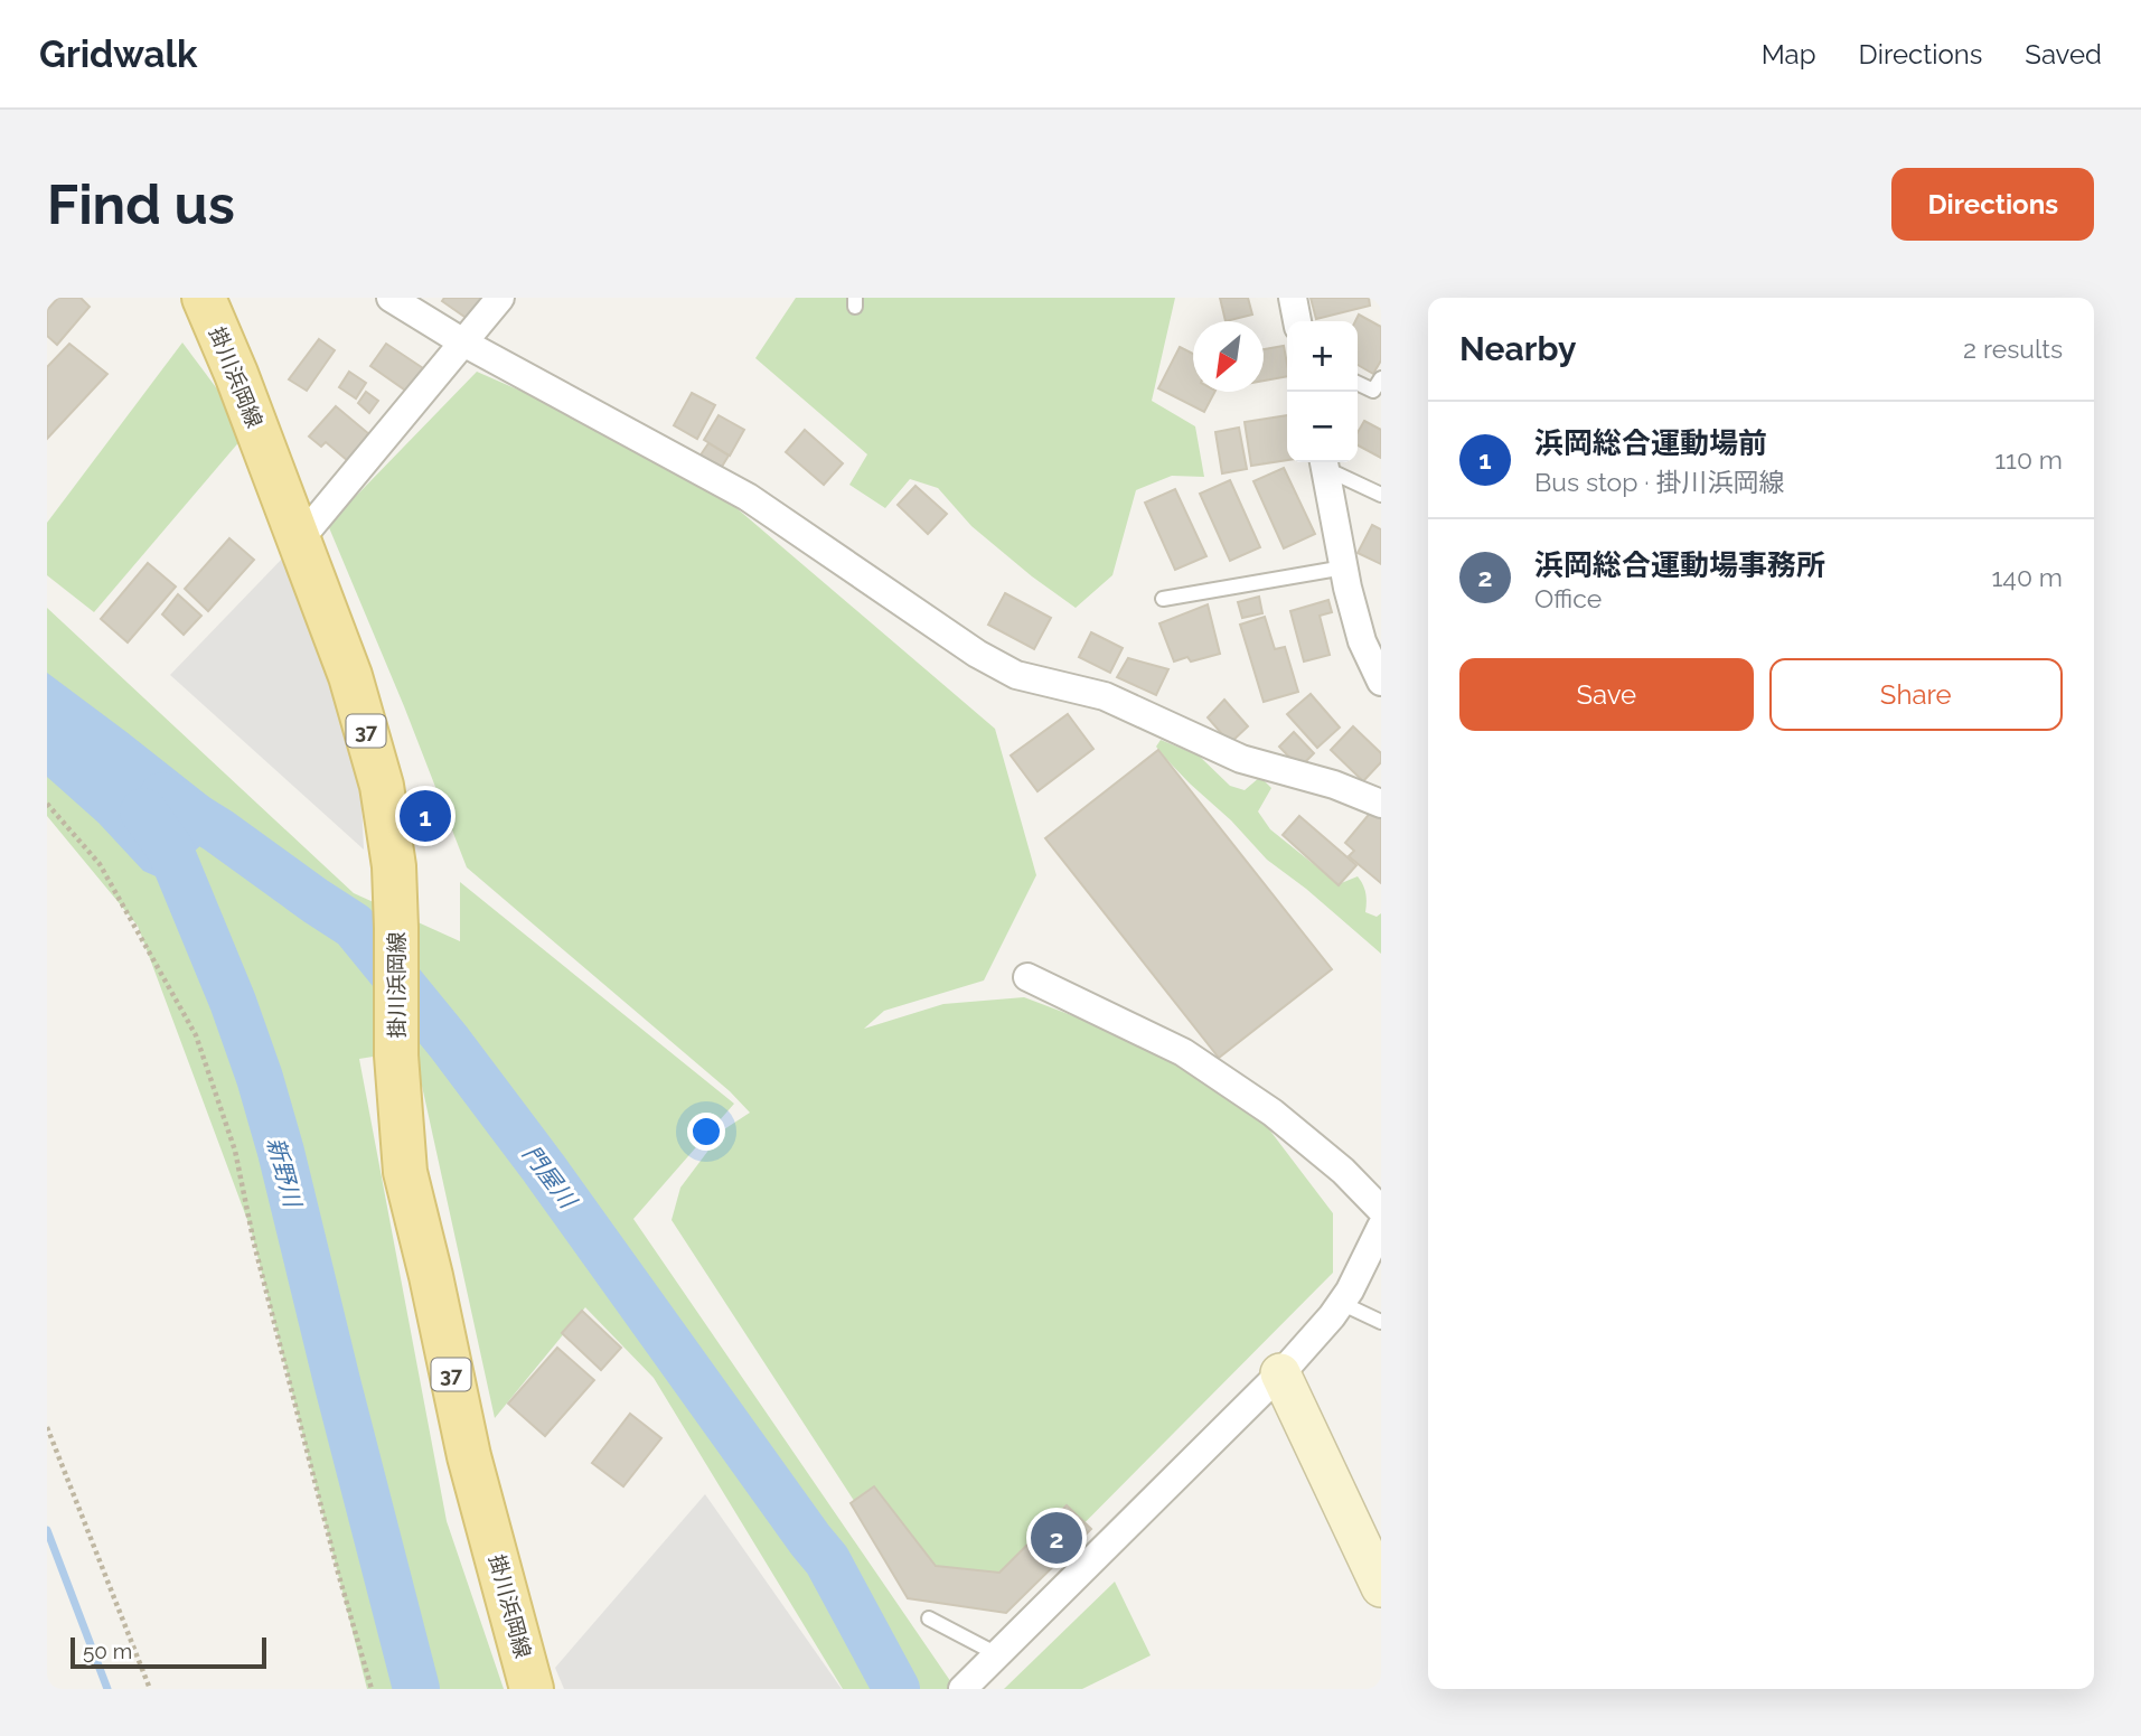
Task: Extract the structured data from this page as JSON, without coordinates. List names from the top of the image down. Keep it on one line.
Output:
{"streets":{"main road":["掛川浜岡線","37"]},"water":["新野川","門屋川"],"scale_bar":"50 m","north":"bottom left","page":{"header":"Gridwalk","nav":["Map","Directions","Saved"],"buttons":["Directions",["Save","Share"]],"title":"Find us","heading":["Nearby","2 results"],"map_buttons":["+","−"],"list":[{"mark":"1","name":"浜岡総合運動場前","note":"Bus stop · 掛川浜岡線","value":"110 m"},{"mark":"2","name":"浜岡総合運動場事務所","note":"Office","value":"140 m"}],"pins":["1","2"],"scale":"50 m"}}
